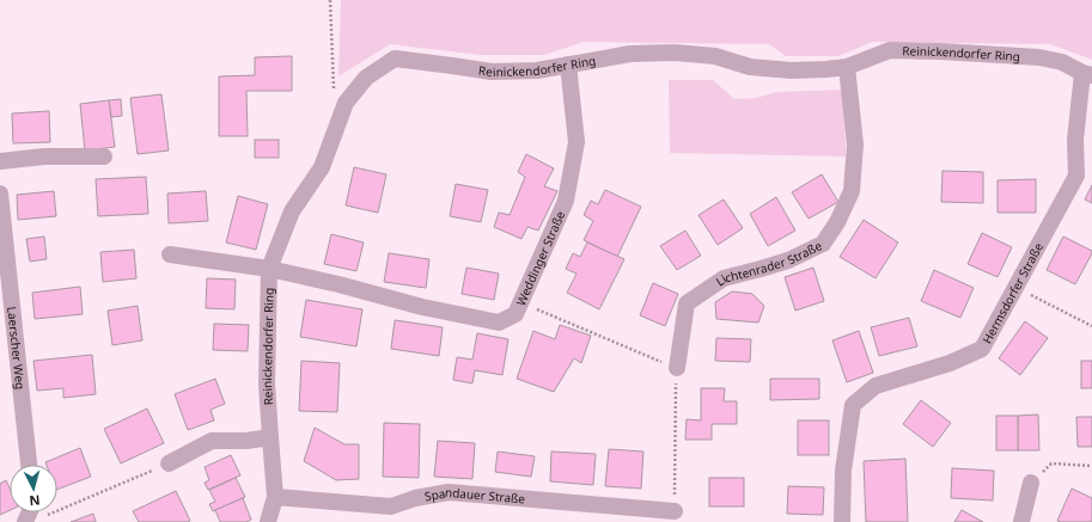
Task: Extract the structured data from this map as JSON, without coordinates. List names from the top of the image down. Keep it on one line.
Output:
{"streets":{"street":["Reinickendorfer Ring","Weddinger Straße","Lichtenrader Straße","Hermsdorfer Straße","Laerscher Weg","Spandauer Straße"]},"crossings":[["Reinickendorfer Ring","Weddinger Straße"],["Reinickendorfer Ring","Lichtenrader Straße"],["Reinickendorfer Ring","Hermsdorfer Straße"],["Reinickendorfer Ring","Spandauer Straße"]],"north":"bottom"}
